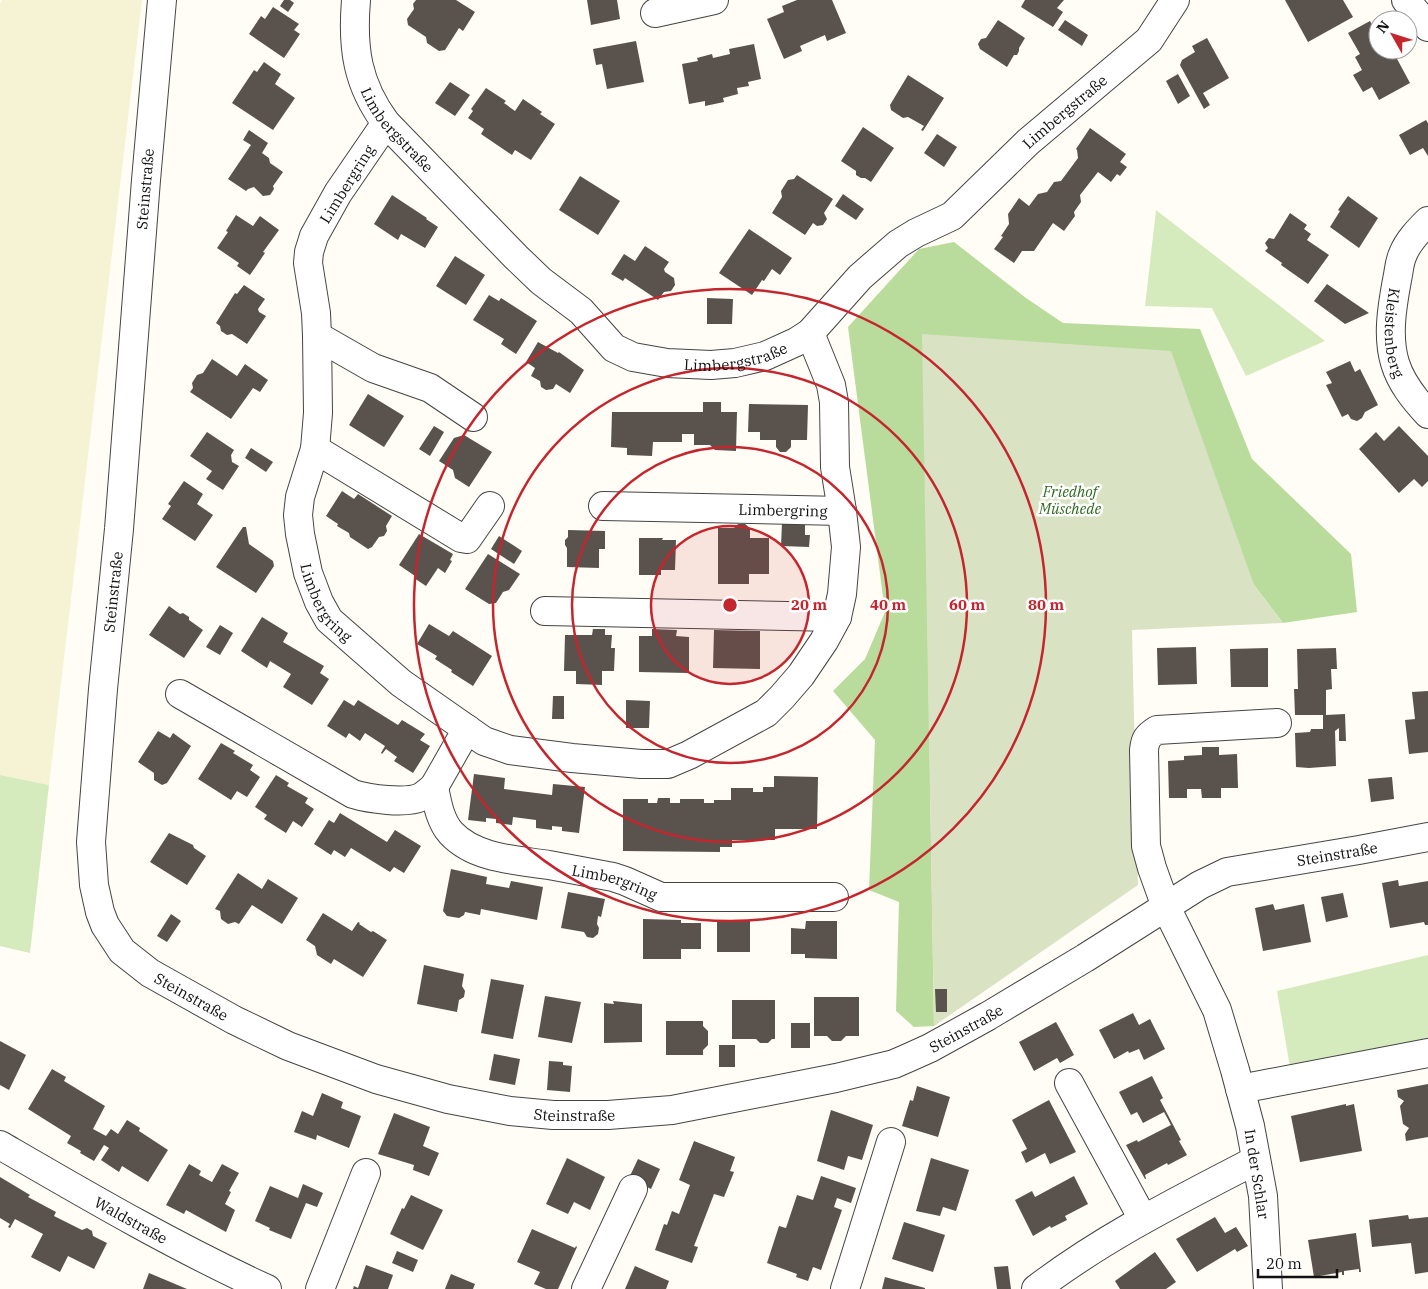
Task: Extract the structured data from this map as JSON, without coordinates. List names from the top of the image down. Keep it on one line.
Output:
{"streets":{"street":["Limbergstraße","Limbergring","Steinstraße","Kleistenberg","In der Schlar","Waldstraße"]},"crossings":[["Limbergstraße","Limbergring"],["Steinstraße","In der Schlar"]],"parks":["Friedhof Müschede"],"scale_bar":"20 m","north":"top left","rings":["20 m","40 m","60 m","80 m"]}
